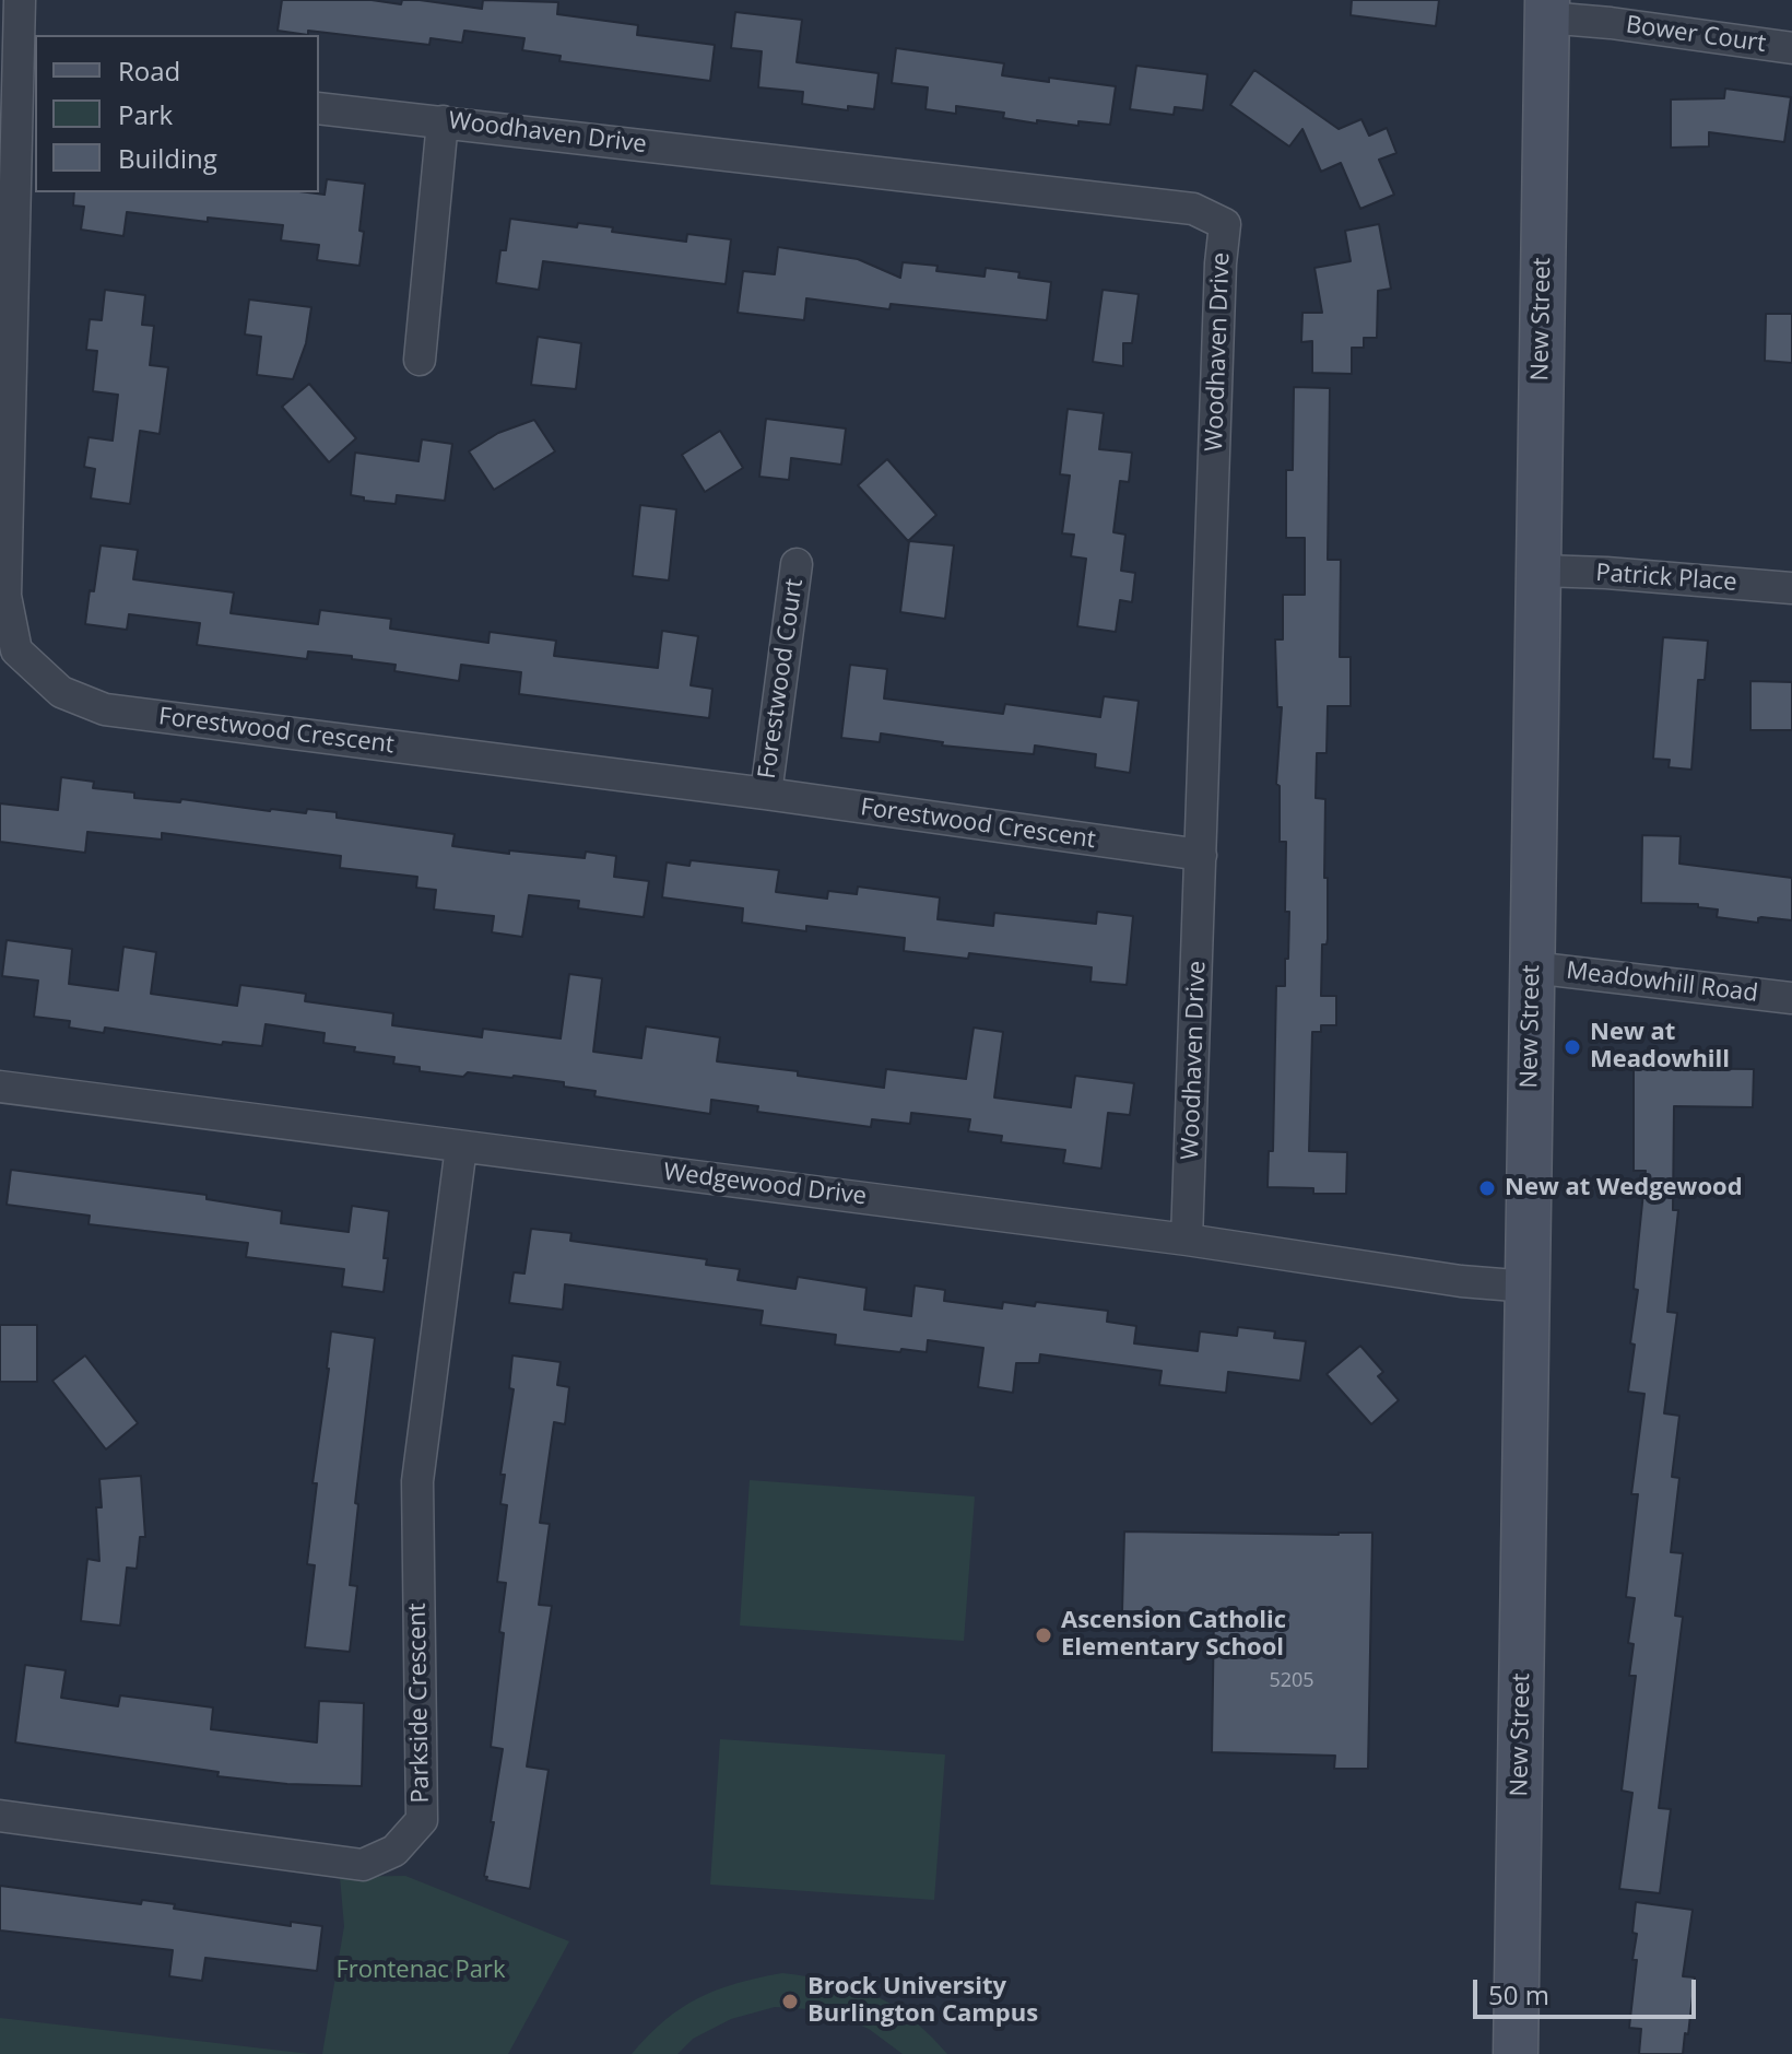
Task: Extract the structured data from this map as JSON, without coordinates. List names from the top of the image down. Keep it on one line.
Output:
{"streets":{"main road":["New Street"],"street":["Bower Court","Woodhaven Drive","Patrick Place","Forestwood Court","Forestwood Crescent","Meadowhill Road","Wedgewood Drive","Parkside Crescent"]},"crossings":[["Bower Court","New Street"],["Woodhaven Drive","Forestwood Crescent"],["Woodhaven Drive","Wedgewood Drive"],["New Street","Patrick Place"],["New Street","Meadowhill Road"],["New Street","Wedgewood Drive"],["Forestwood Court","Forestwood Crescent"],["Wedgewood Drive","Parkside Crescent"]],"parks":["Frontenac Park"],"places":["New at Meadowhill","New at Wedgewood","Ascension Catholic Elementary School","Brock University Burlington Campus"],"house_numbers":["5205"],"legend":["Road","Park","Building"],"scale_bar":"50 m"}
